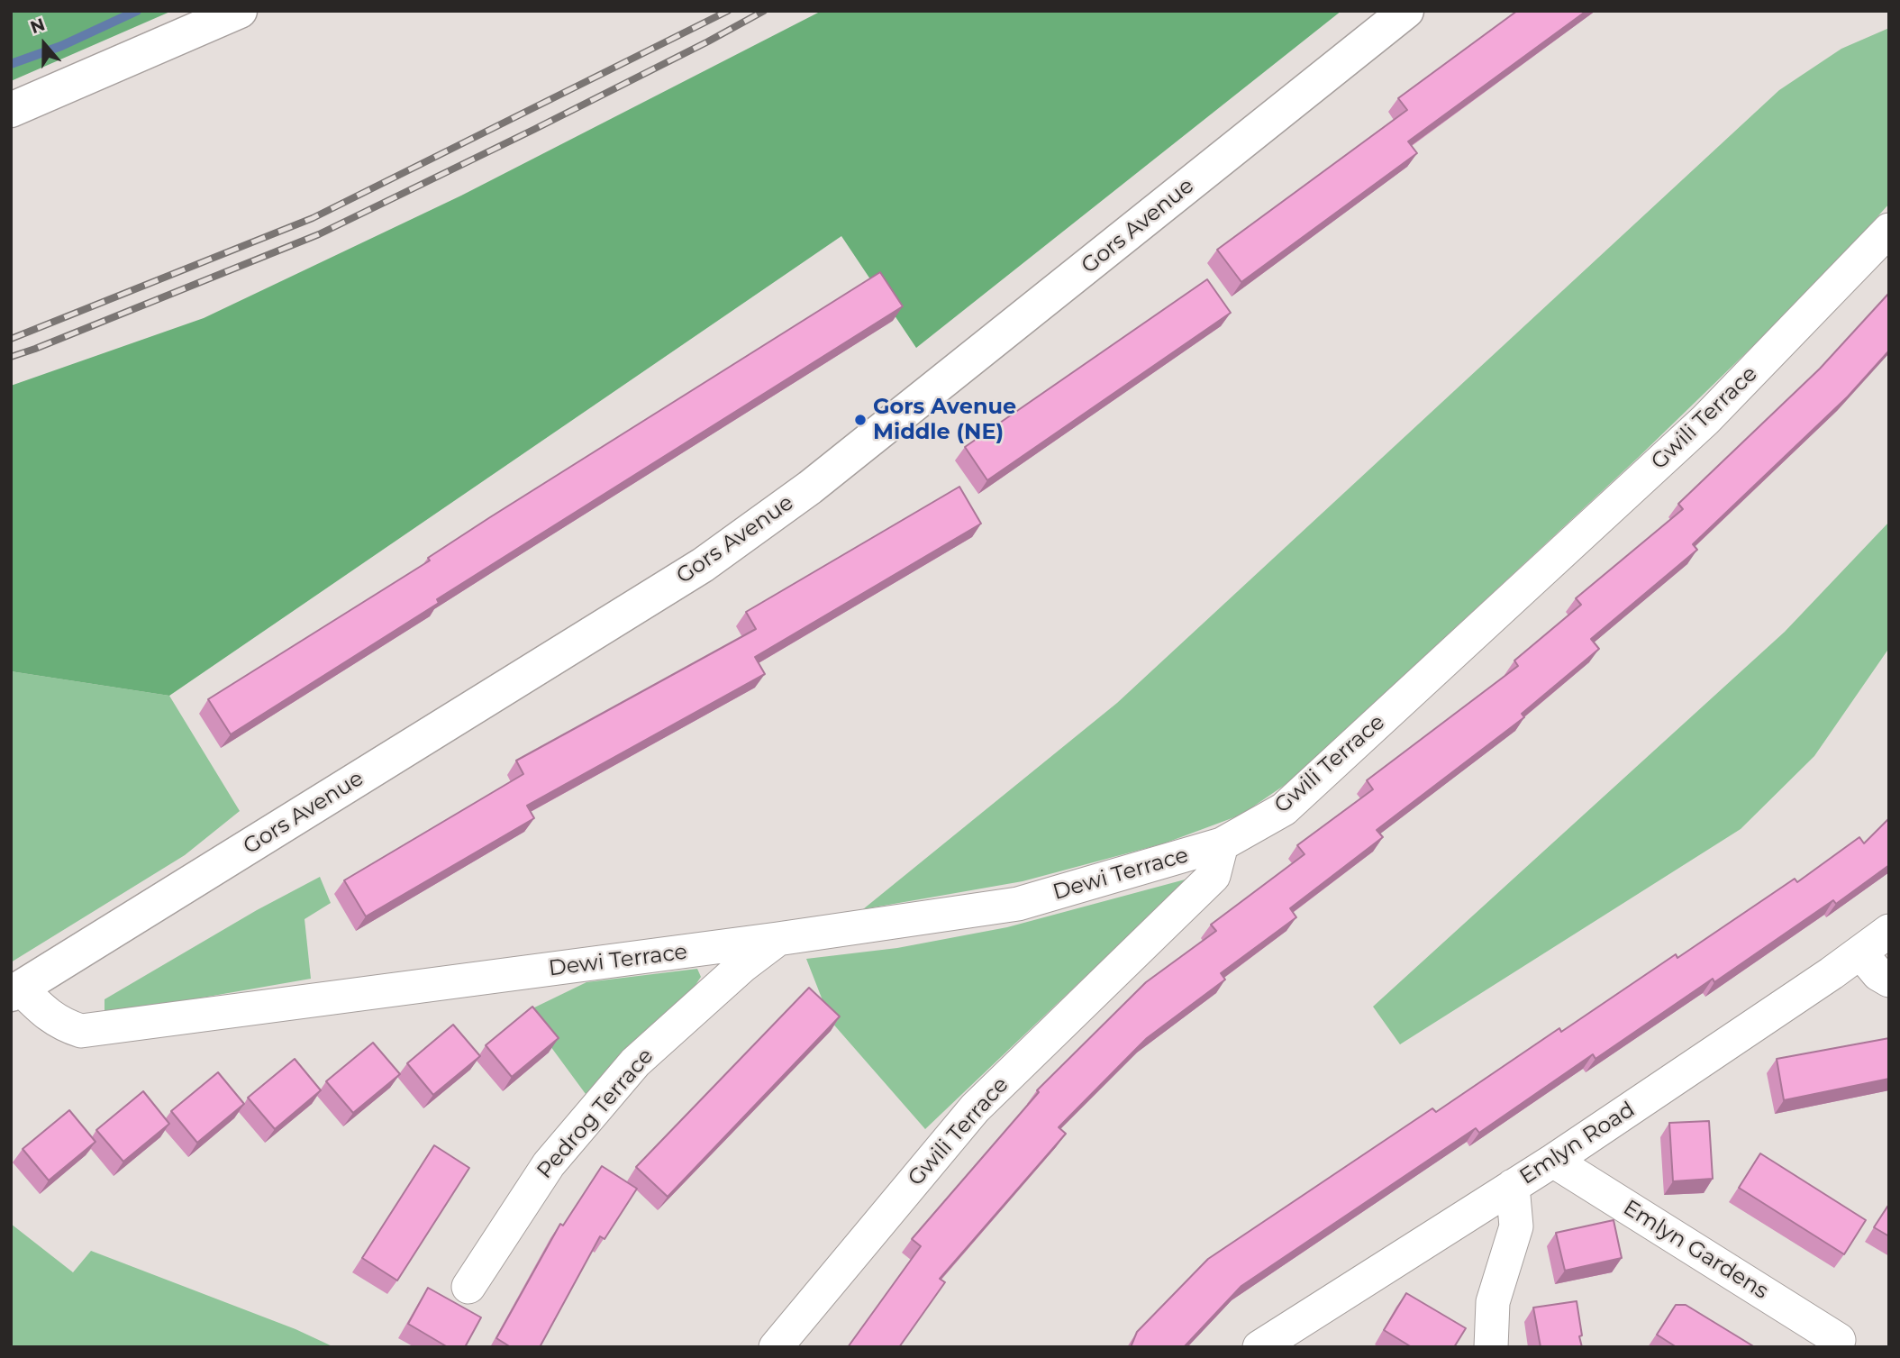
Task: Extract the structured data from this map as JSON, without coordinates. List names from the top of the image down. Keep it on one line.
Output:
{"streets":{"street":["Gors Avenue","Gwili Terrace","Dewi Terrace","Pedrog Terrace","Emlyn Road","Emlyn Gardens"]},"crossings":[["Gors Avenue","Dewi Terrace"],["Gwili Terrace","Dewi Terrace"],["Dewi Terrace","Pedrog Terrace"],["Emlyn Road","Emlyn Gardens"]],"places":["Gors Avenue Middle (NE)"],"north":"top"}
